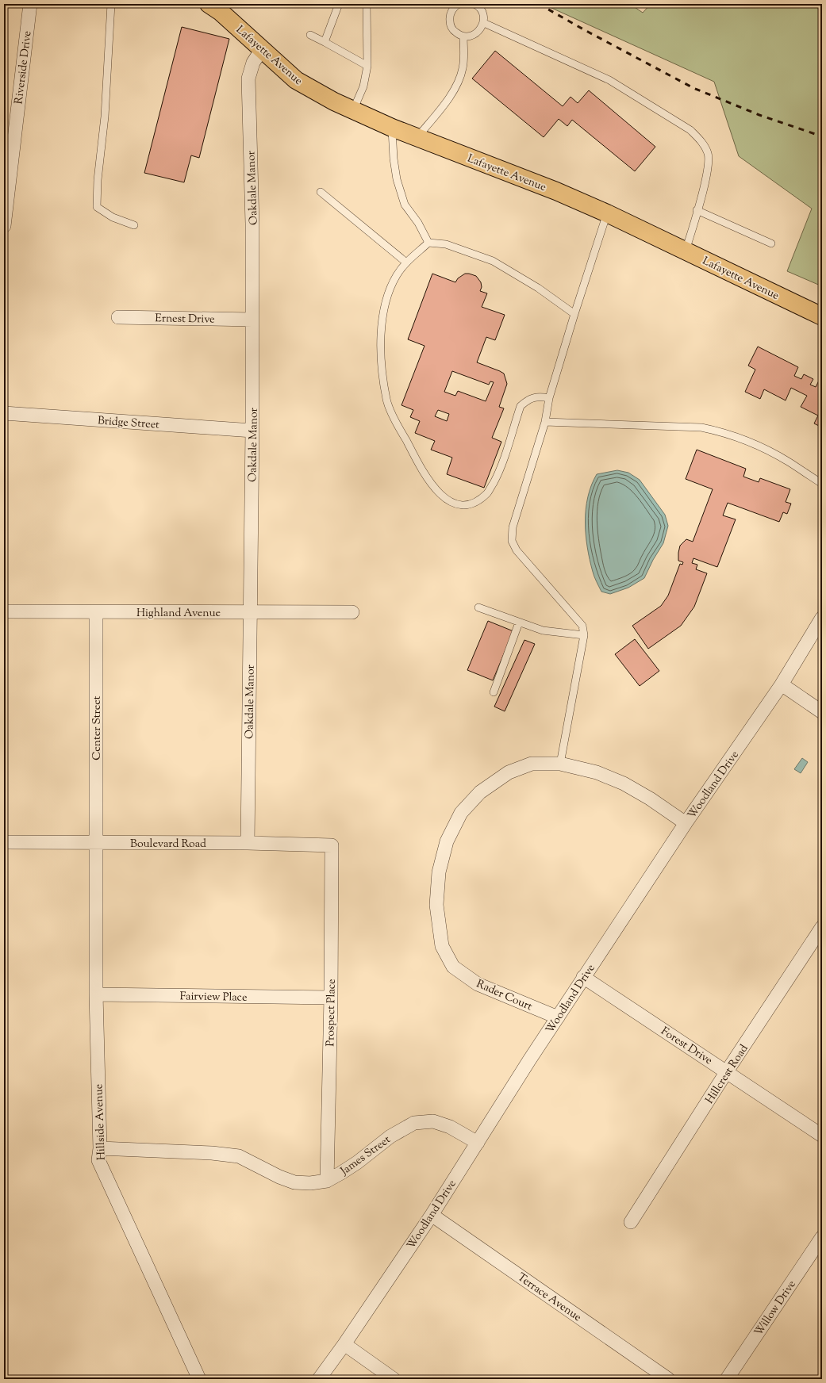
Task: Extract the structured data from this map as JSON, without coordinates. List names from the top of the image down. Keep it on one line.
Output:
{"streets":{"main road":["Lafayette Avenue"],"street":["Riverside Drive","Oakdale Manor","Ernest Drive","Bridge Street","Highland Avenue","Center Street","Woodland Drive","Boulevard Road","Rader Court","Fairview Place","Prospect Place","Forest Drive","Hillcrest Road","Hillside Avenue","James Street","Terrace Avenue","Willow Drive"]},"crossings":[["Lafayette Avenue","Oakdale Manor"],["Oakdale Manor","Ernest Drive"],["Oakdale Manor","Bridge Street"],["Oakdale Manor","Highland Avenue"],["Oakdale Manor","Boulevard Road"],["Highland Avenue","Center Street"],["Center Street","Boulevard Road"],["Center Street","Hillside Avenue"],["Woodland Drive","Rader Court"],["Woodland Drive","Forest Drive"],["Woodland Drive","James Street"],["Woodland Drive","Terrace Avenue"],["Boulevard Road","Prospect Place"],["Boulevard Road","Hillside Avenue"],["Fairview Place","Prospect Place"],["Fairview Place","Hillside Avenue"],["Prospect Place","James Street"],["Forest Drive","Hillcrest Road"],["Hillside Avenue","James Street"]]}
